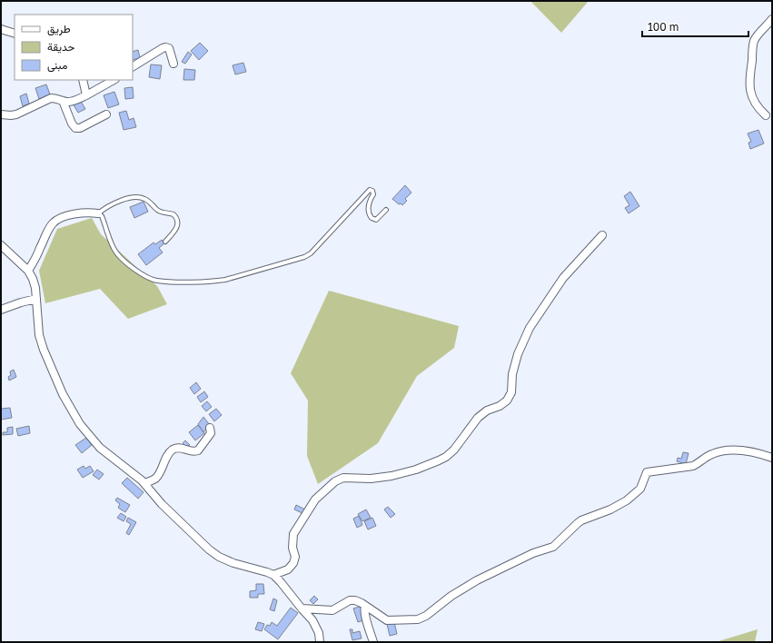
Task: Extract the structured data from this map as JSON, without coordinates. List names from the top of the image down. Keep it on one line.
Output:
{"legend":["طريق","حديقة","مبنى"],"scale_bar":"100 m"}
